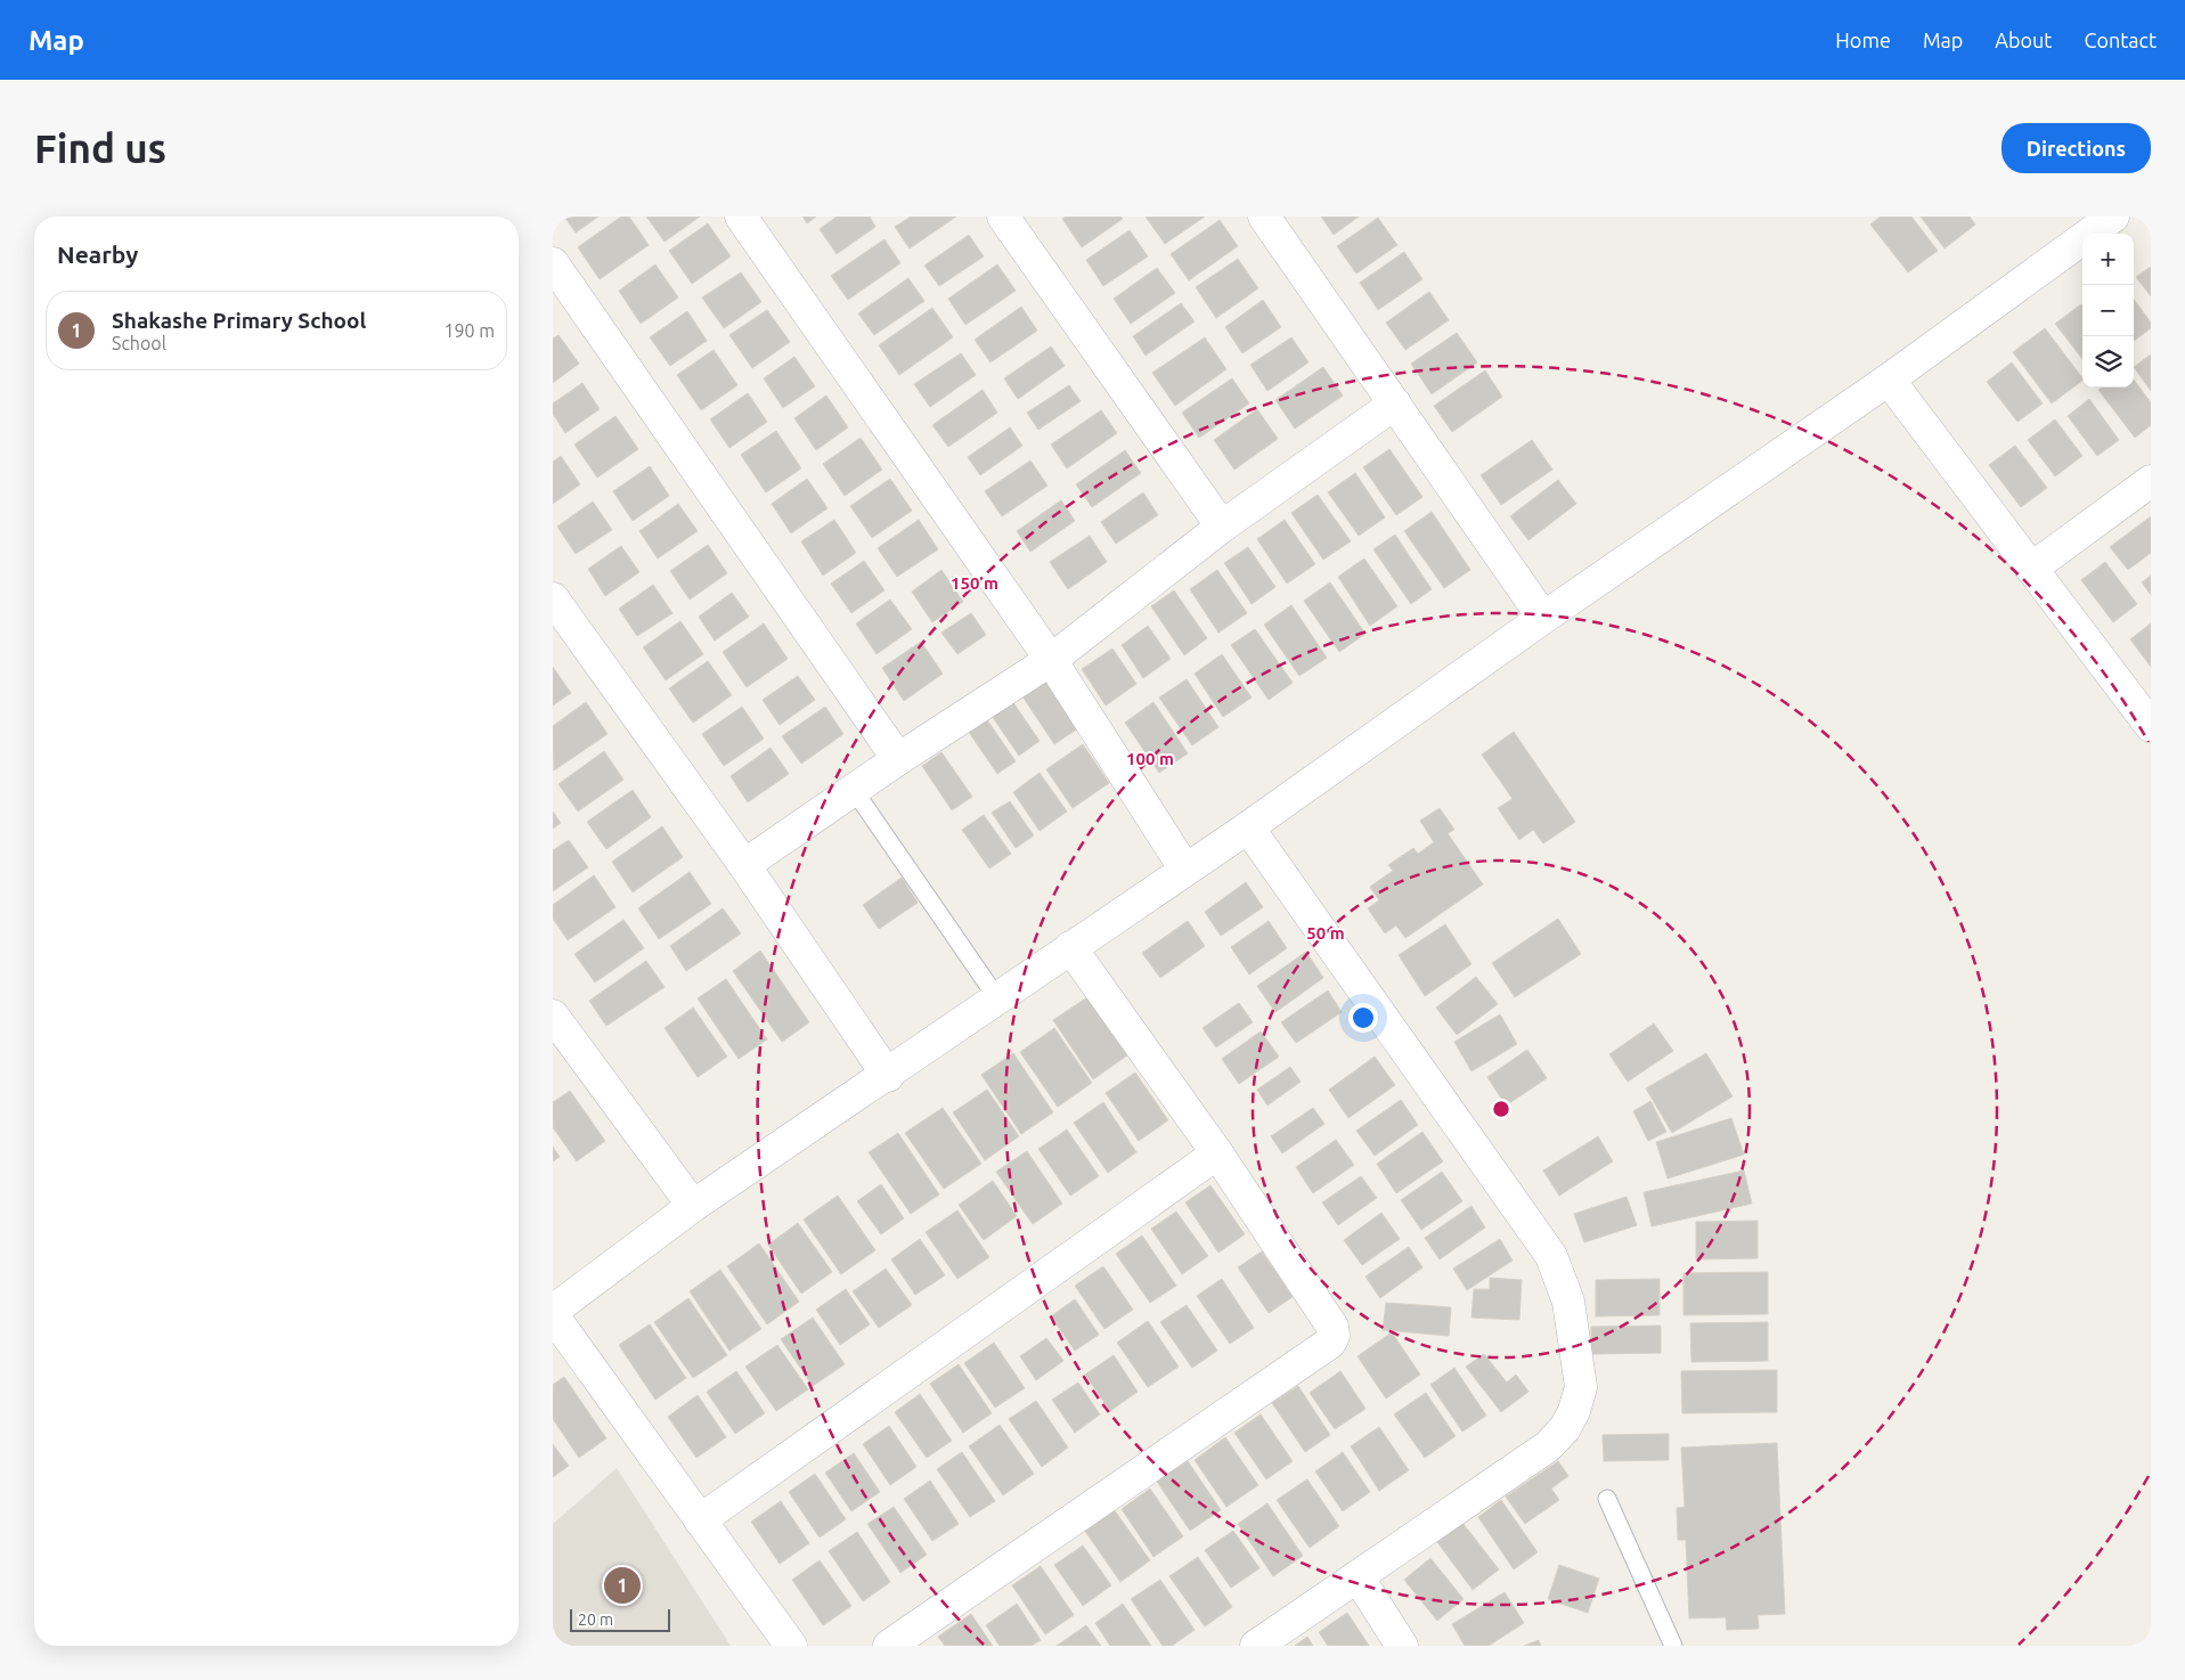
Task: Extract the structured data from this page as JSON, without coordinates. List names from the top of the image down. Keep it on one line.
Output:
{"scale_bar":"20 m","page":{"header":"Map","nav":["Home","Map","About","Contact"],"buttons":"Directions","title":"Find us","heading":"Nearby","map_buttons":["+","−"],"list":[{"mark":"1","name":"Shakashe Primary School","note":"School","value":"190 m"}],"pins":"1","scale":"20 m"},"rings":["150 m","100 m","50 m"]}
